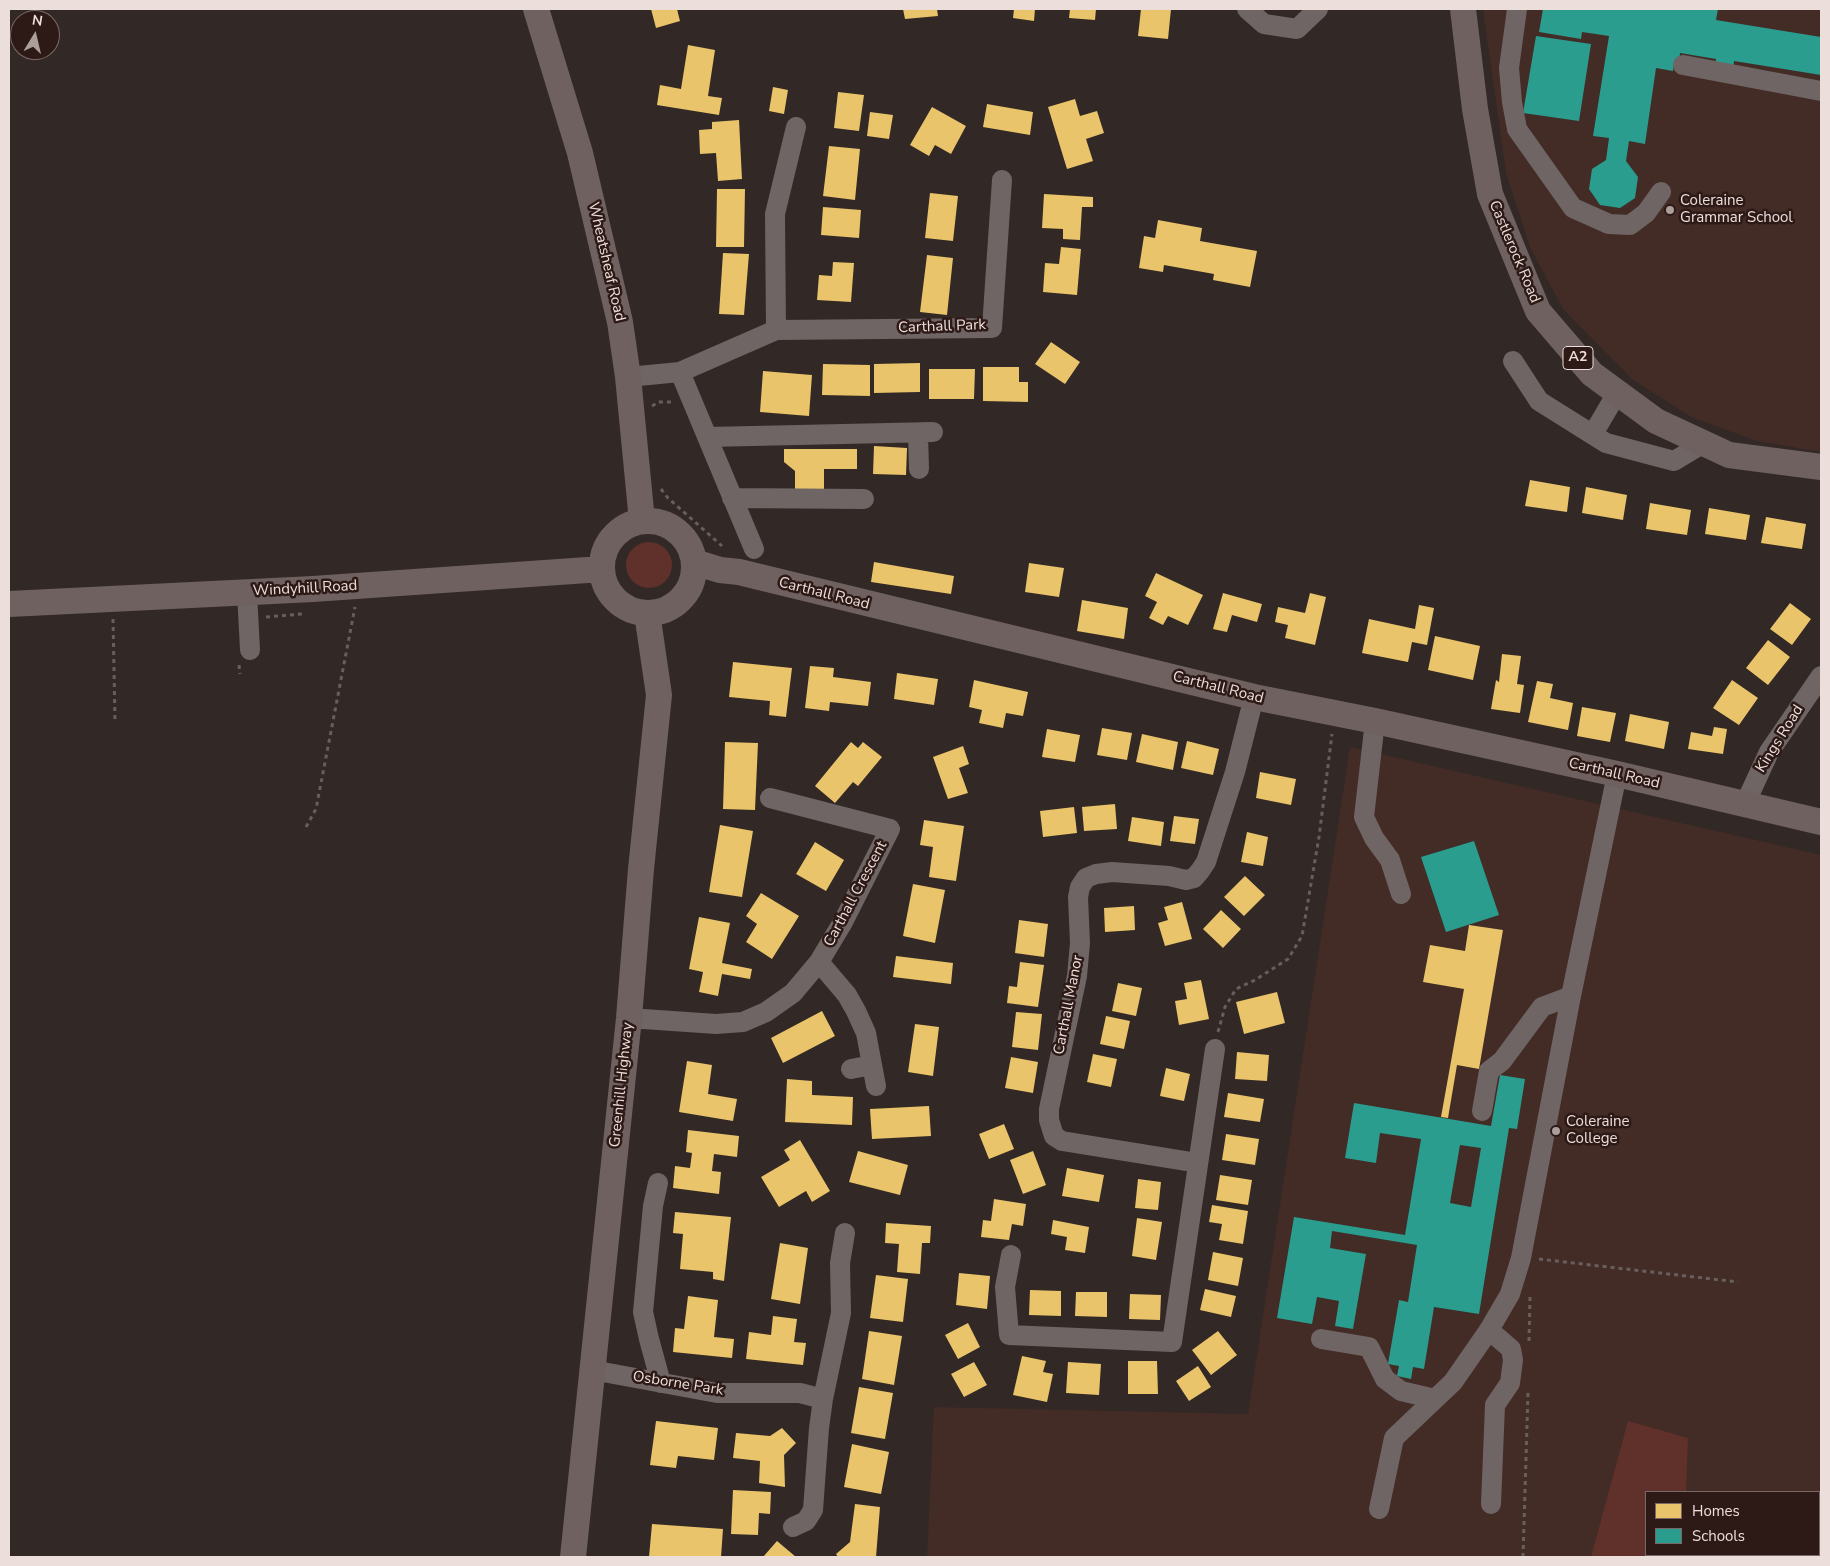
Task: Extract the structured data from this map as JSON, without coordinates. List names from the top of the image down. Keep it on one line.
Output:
{"streets":{"main road":["Castlerock Road","Wheatsheaf Road","A2","Windyhill Road","Carthall Road","Greenhill Highway"],"street":["Carthall Park","Kings Road","Carthall Crescent","Carthall Manor","Osborne Park"]},"crossings":[["Wheatsheaf Road","Carthall Park"],["Wheatsheaf Road","Windyhill Road"],["Wheatsheaf Road","Carthall Road"],["Wheatsheaf Road","Greenhill Highway"],["Windyhill Road","Carthall Road"],["Windyhill Road","Greenhill Highway"],["Carthall Road","Kings Road"],["Carthall Road","Carthall Manor"],["Carthall Road","Greenhill Highway"],["Carthall Crescent","Greenhill Highway"],["Greenhill Highway","Osborne Park"]],"places":["Coleraine Grammar School","Coleraine College"],"legend":["Homes","Schools"],"north":"top"}
